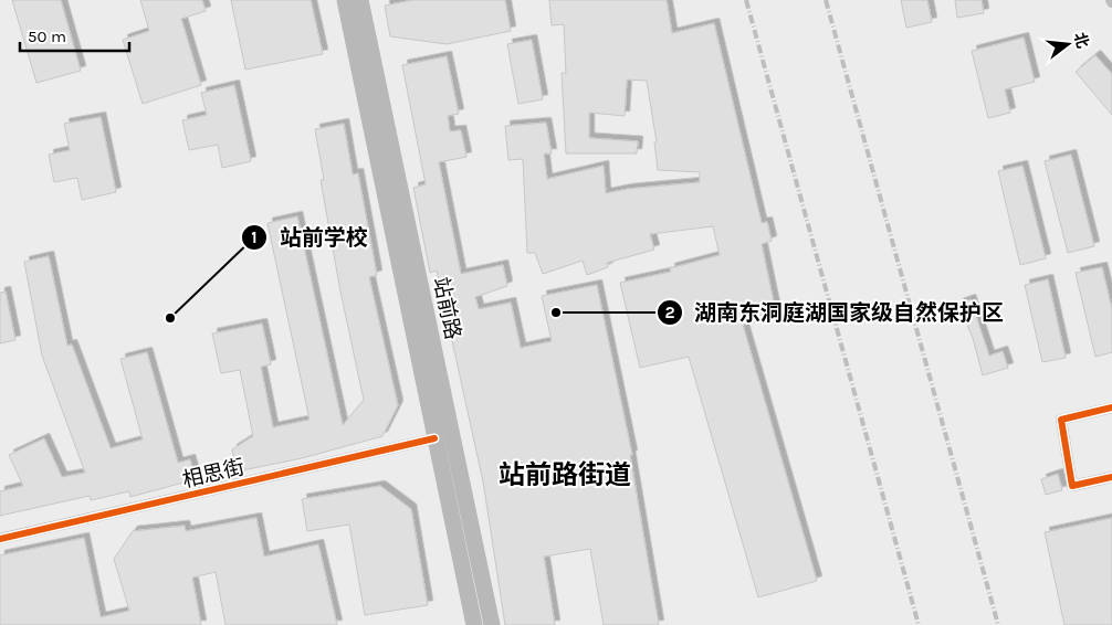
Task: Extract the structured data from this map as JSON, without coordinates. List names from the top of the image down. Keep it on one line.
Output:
{"streets":{"main road":["站前路"],"street":["相思街"]},"crossings":[["站前路","相思街"]],"districts":["站前路街道"],"places":["湖南东洞庭湖国家级自然保护区","站前学校"],"scale_bar":"50 m","north":"right"}
